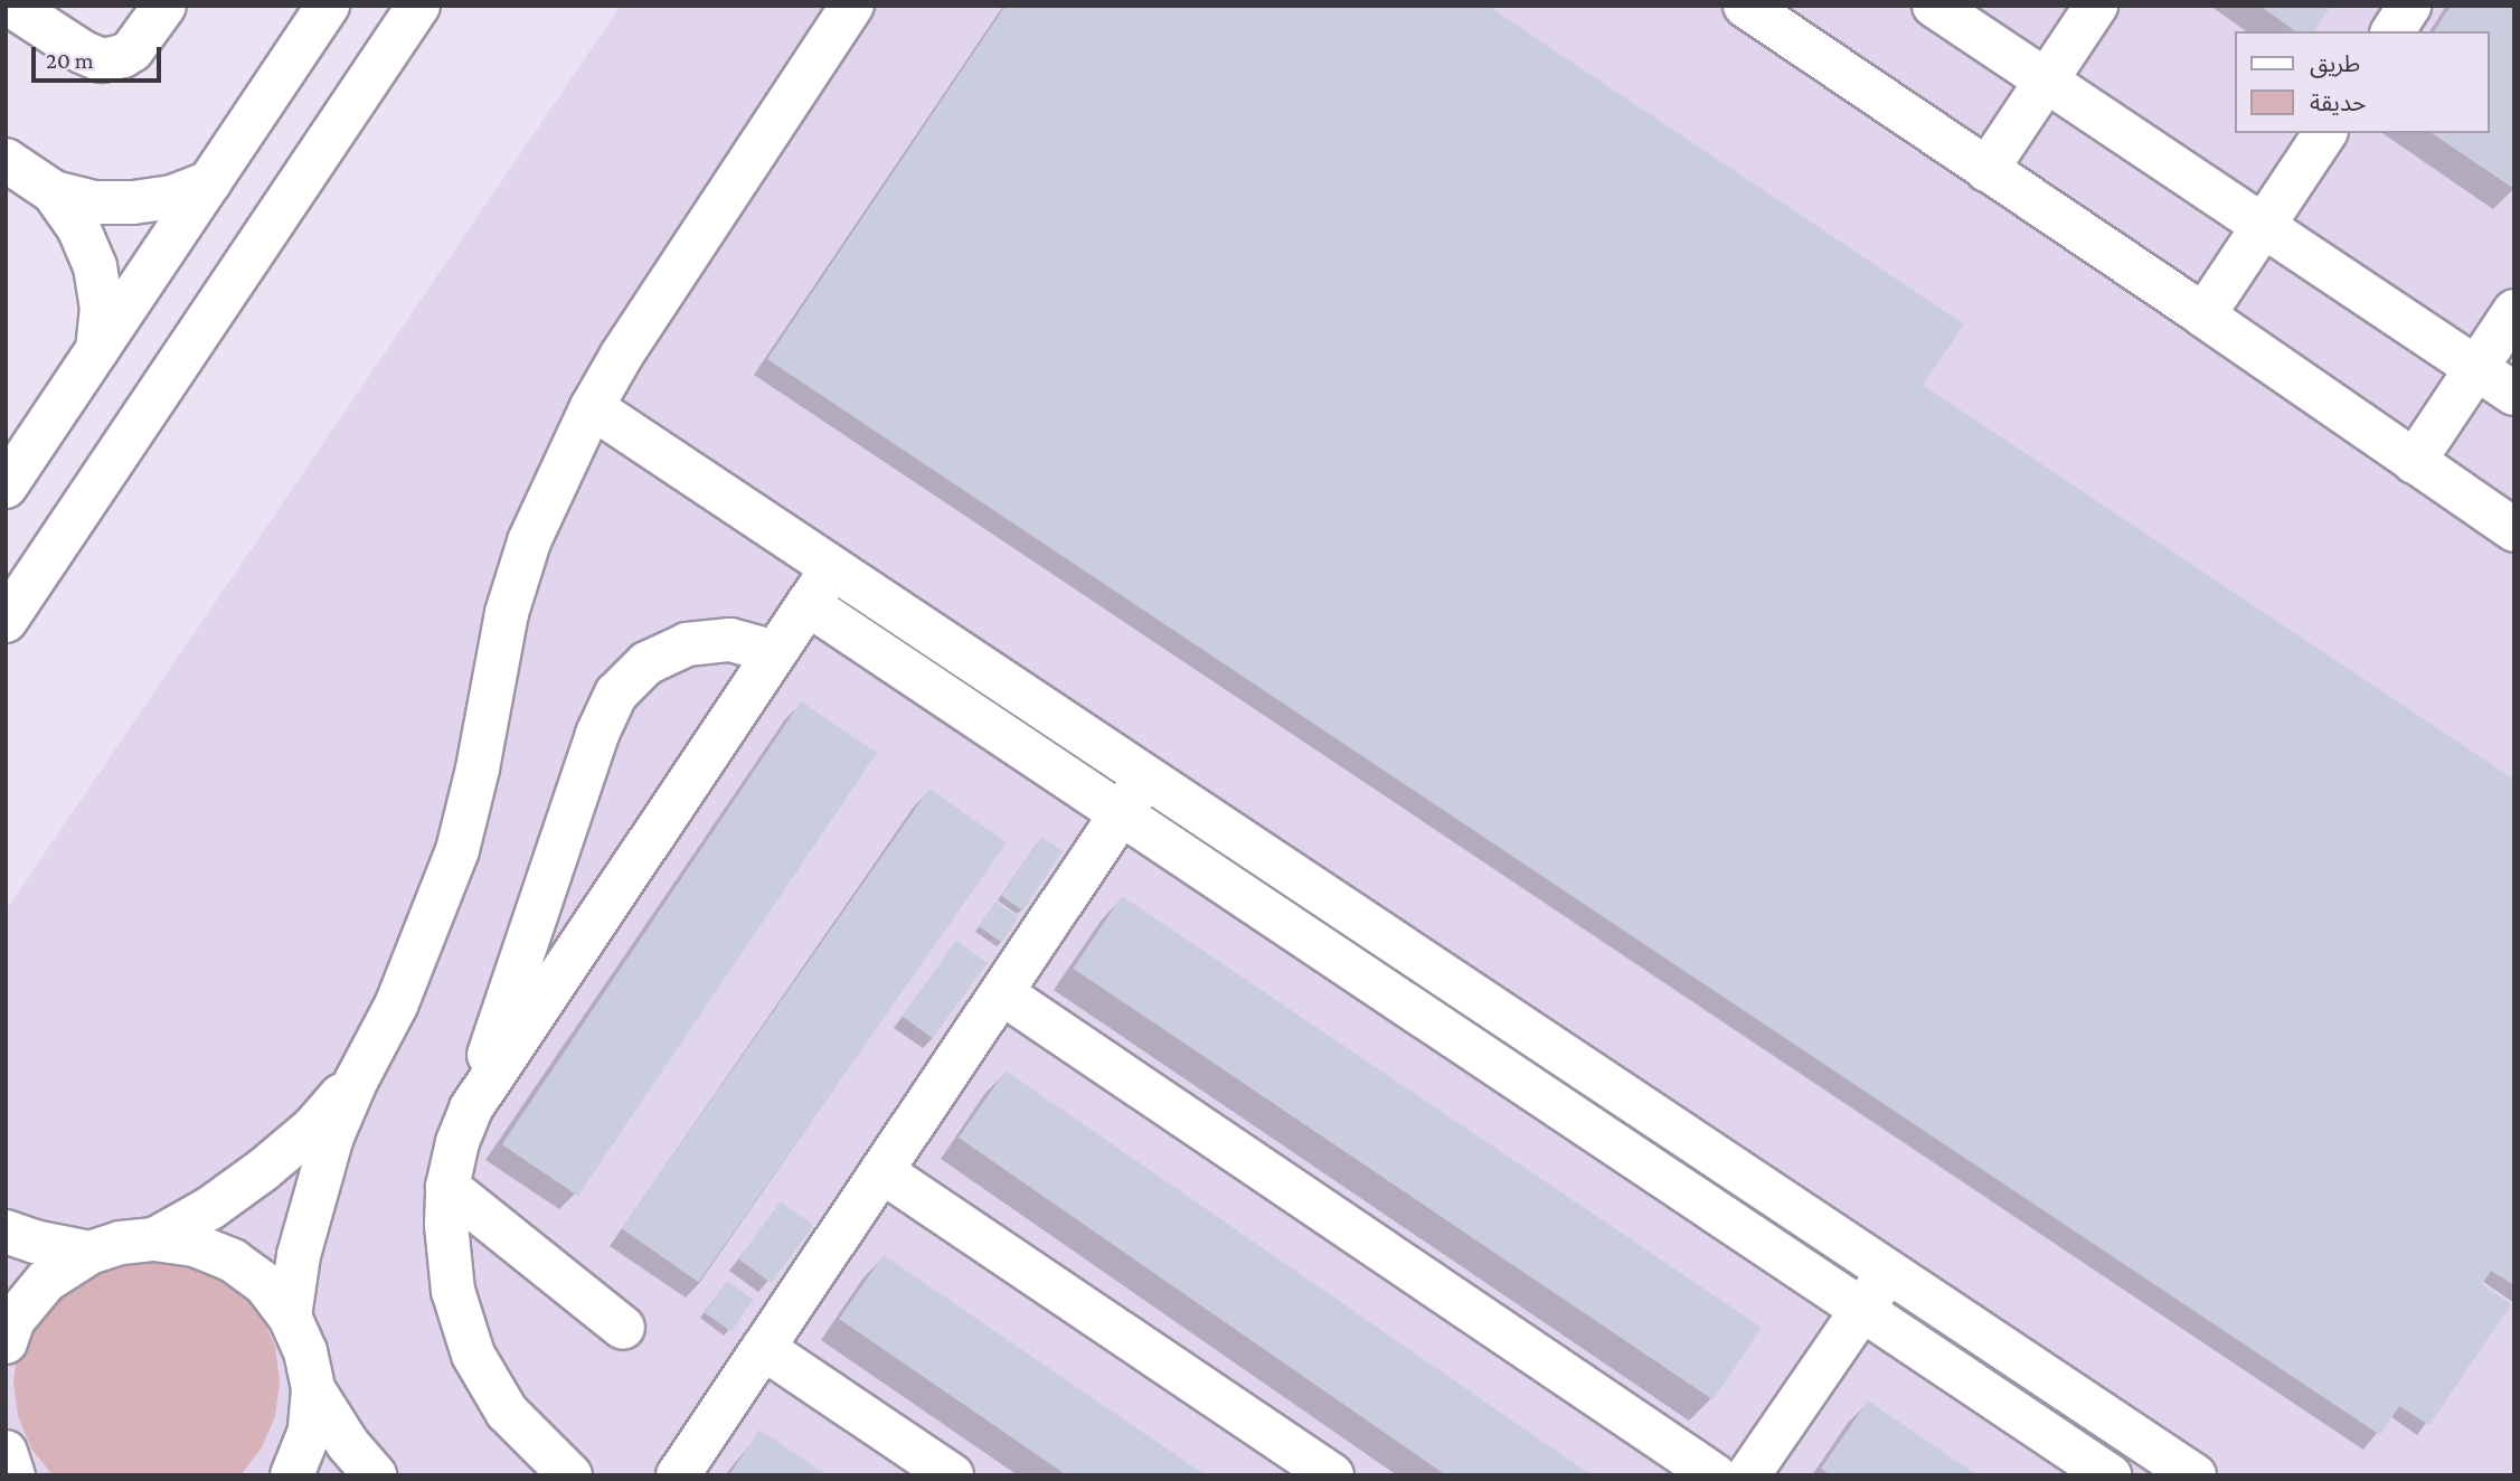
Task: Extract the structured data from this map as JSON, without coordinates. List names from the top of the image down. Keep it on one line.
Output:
{"legend":["طريق","حديقة"],"scale_bar":"20 m"}
